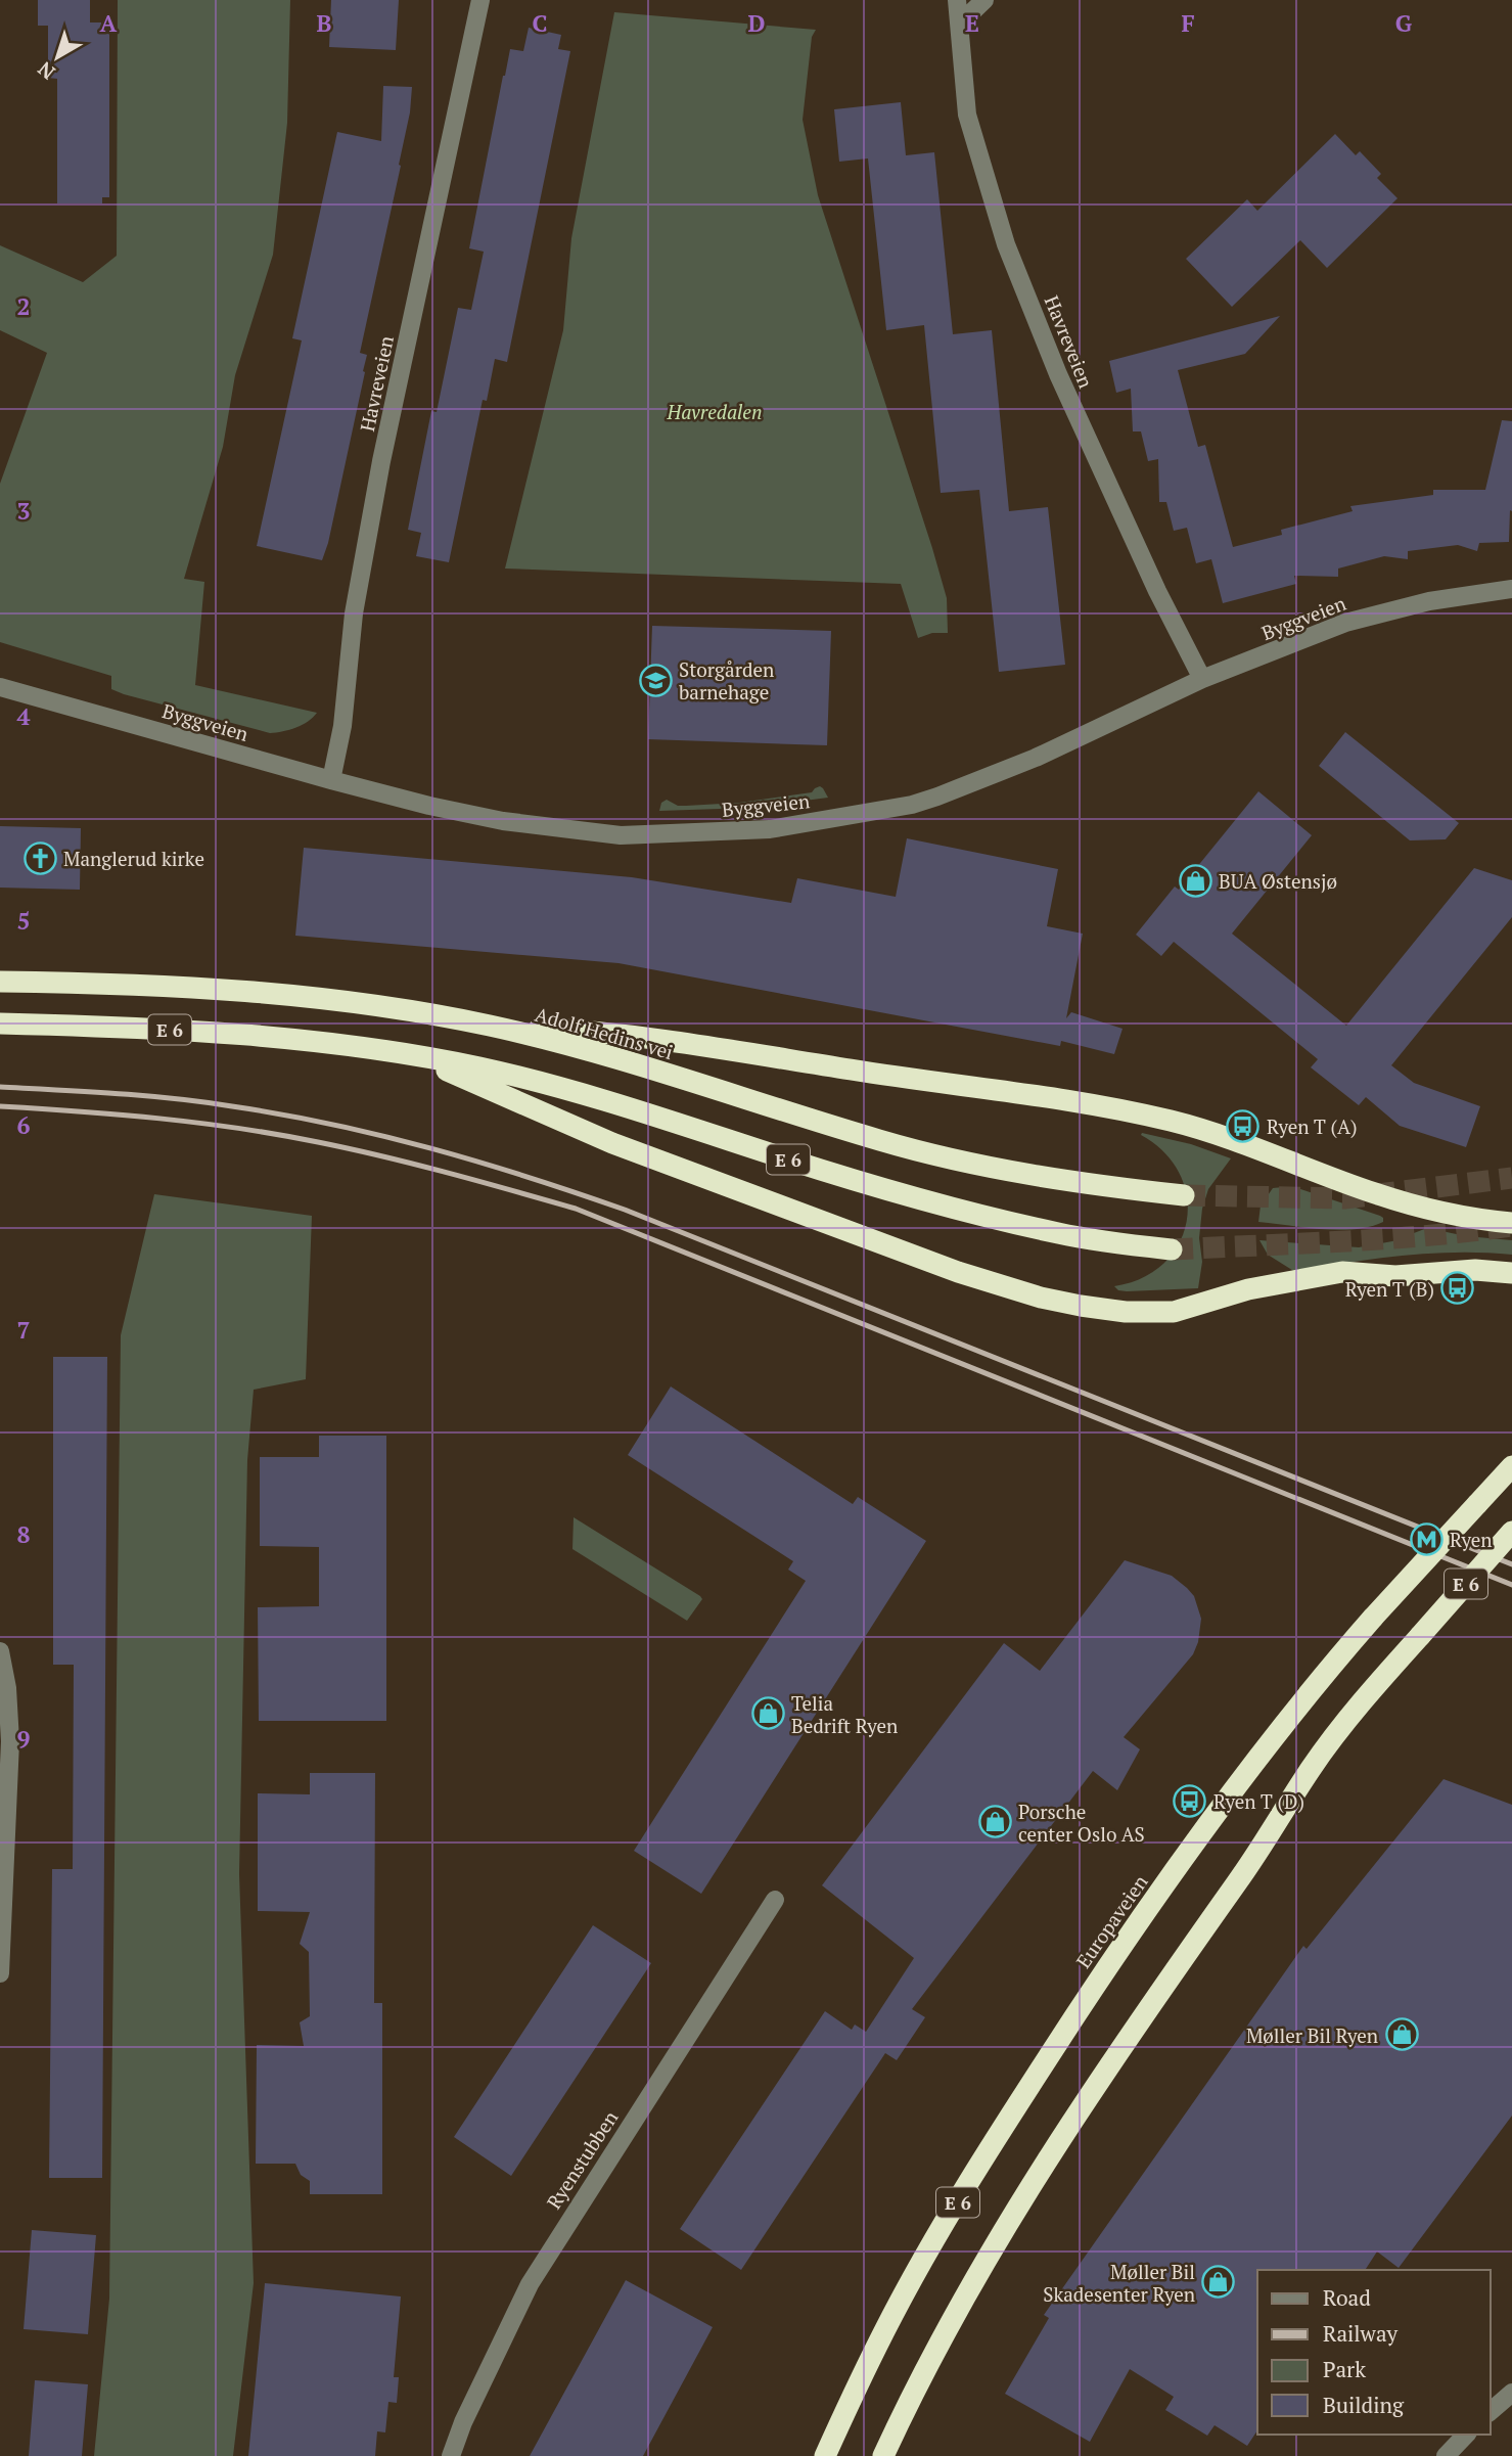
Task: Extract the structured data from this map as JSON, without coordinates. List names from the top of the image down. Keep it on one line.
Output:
{"streets":{"highway":["E 6","Adolf Hedins vei","Europaveien"],"street":["Havreveien","Byggveien","Ryenstubben"]},"crossings":[["Havreveien","Byggveien"],["E 6","Adolf Hedins vei"]],"parks":["Havredalen"],"places":{"school or university":["Storgården barnehage"],"church":["Manglerud kirke"],"shop":["BUA Østensjø","Telia Bedrift Ryen","Porsche center Oslo AS","Møller Bil Ryen","Møller Bil Skadesenter Ryen"],"bus stop":["Ryen T (A)","Ryen T (B)","Ryen T (D)"],"metro station":["Ryen"]},"legend":["Road","Railway","Park","Building"],"north":"bottom left","grid":{"columns":["A","B","C","D","E","F","G"],"rows":["2","3","4","5","6","7","8","9"]}}
